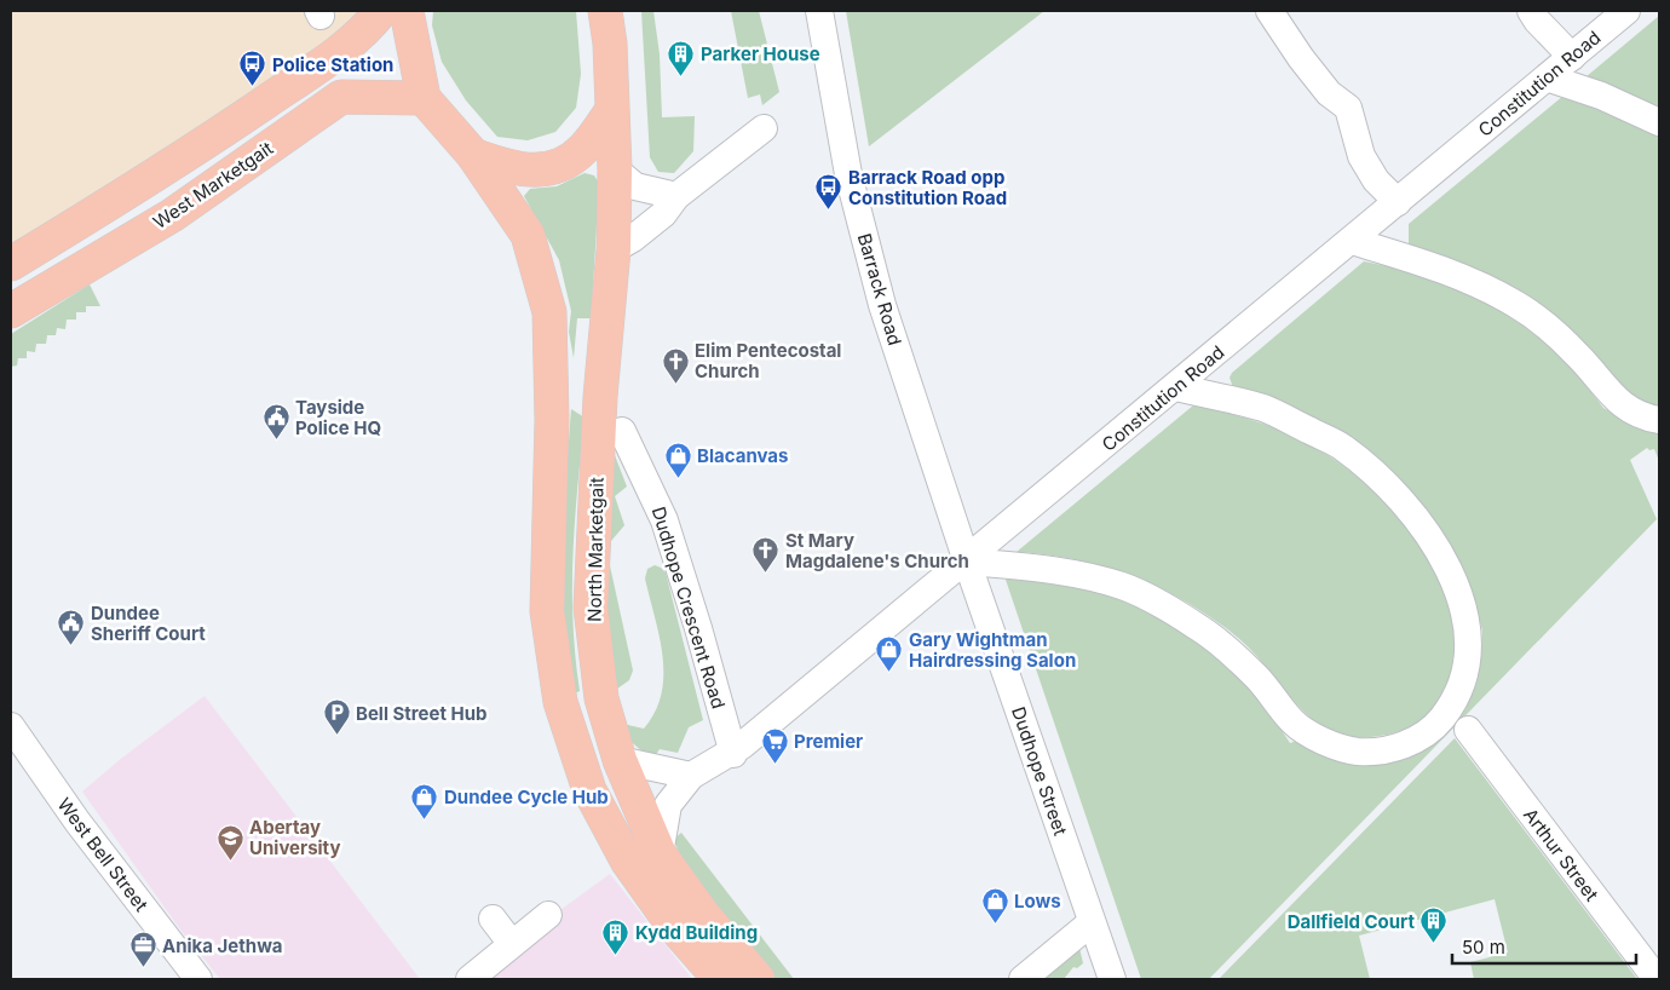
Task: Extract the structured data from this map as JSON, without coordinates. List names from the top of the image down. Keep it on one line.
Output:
{"streets":{"main road":["West Marketgait","North Marketgait"],"street":["Constitution Road","Barrack Road","Dudhope Crescent Road","Dudhope Street","West Bell Street","Arthur Street"]},"crossings":[["Constitution Road","Barrack Road"],["Constitution Road","North Marketgait"],["Constitution Road","Dudhope Crescent Road"],["Constitution Road","Dudhope Street"],["Barrack Road","Dudhope Street"]],"places":{"building":["Parker House","Dallfield Court","Kydd Building"],"bus stop":["Police Station","Barrack Road opp Constitution Road"],"church":["Elim Pentecostal Church","St Mary Magdalene's Church"],"public building":["Tayside Police HQ","Dundee Sheriff Court"],"shop":["Blacanvas","Gary Wightman Hairdressing Salon","Dundee Cycle Hub","Lows"],"parking":["Bell Street Hub"],"supermarket":["Premier"],"school or university":["Abertay University"],"office":["Anika Jethwa"]},"scale_bar":"50 m"}
